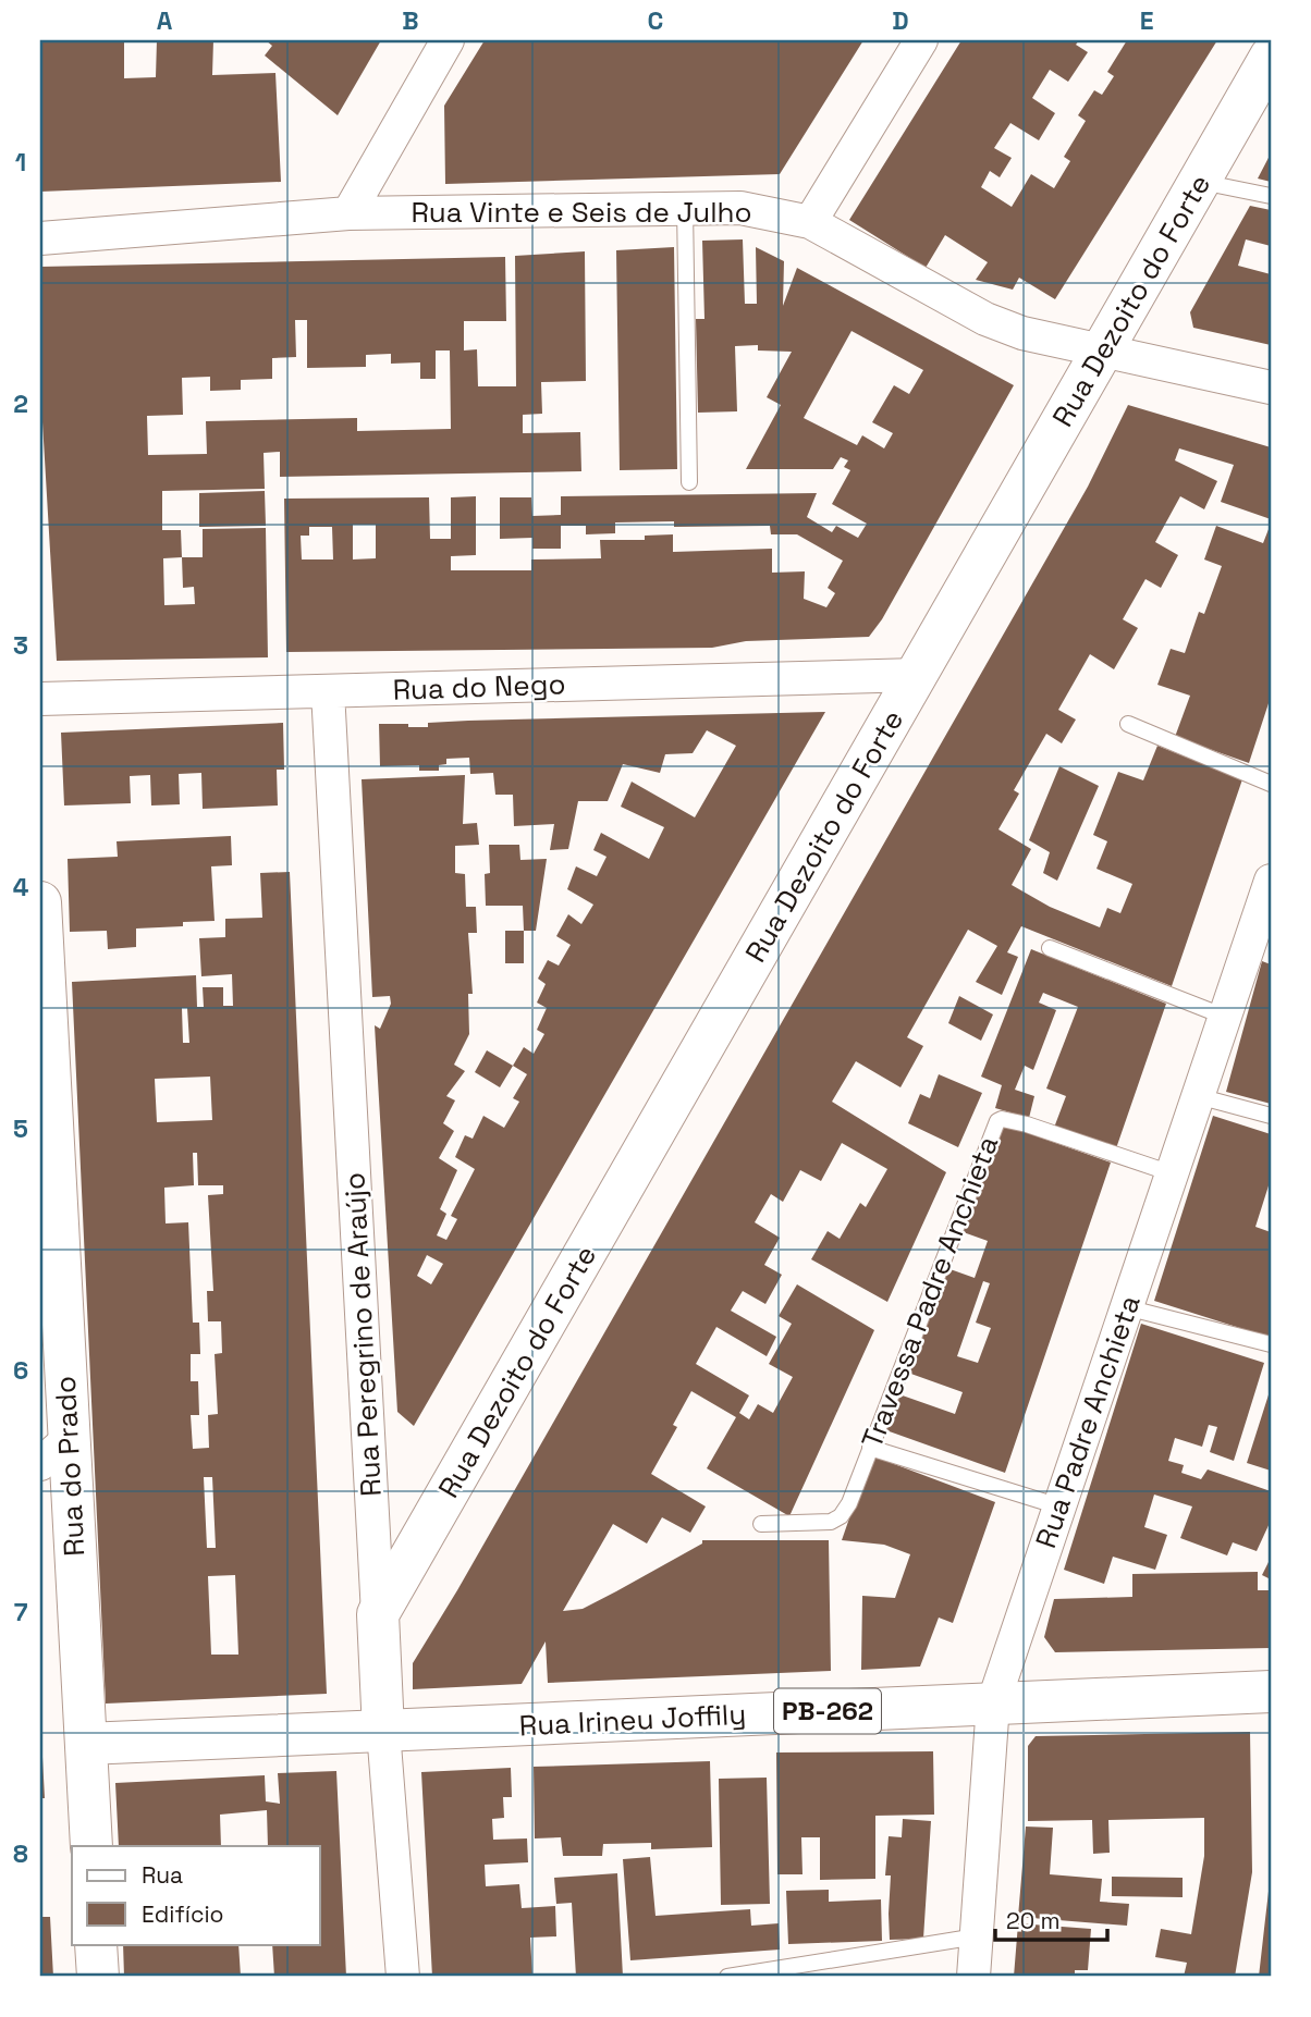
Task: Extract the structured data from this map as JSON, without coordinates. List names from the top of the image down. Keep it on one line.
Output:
{"streets":{"main road":["Rua Dezoito do Forte","Rua Peregrino de Araújo","Rua do Prado","PB-262","Rua Irineu Joffily"],"street":["Rua Vinte e Seis de Julho","Rua do Nego","Rua Padre Anchieta"],"lane":["Travessa Padre Anchieta"]},"crossings":[["Rua Vinte e Seis de Julho","Rua Dezoito do Forte"],["Rua Dezoito do Forte","Rua do Nego"],["Rua Dezoito do Forte","Rua Peregrino de Araújo"],["Rua do Nego","Rua Peregrino de Araújo"],["Travessa Padre Anchieta","Rua Padre Anchieta"],["Rua Peregrino de Araújo","Rua Irineu Joffily"],["Rua Padre Anchieta","Rua Irineu Joffily"],["Rua do Prado","Rua Irineu Joffily"]],"legend":["Rua","Edifício"],"scale_bar":"20 m","grid":{"columns":["A","B","C","D","E"],"rows":["1","2","3","4","5","6","7","8"]}}
